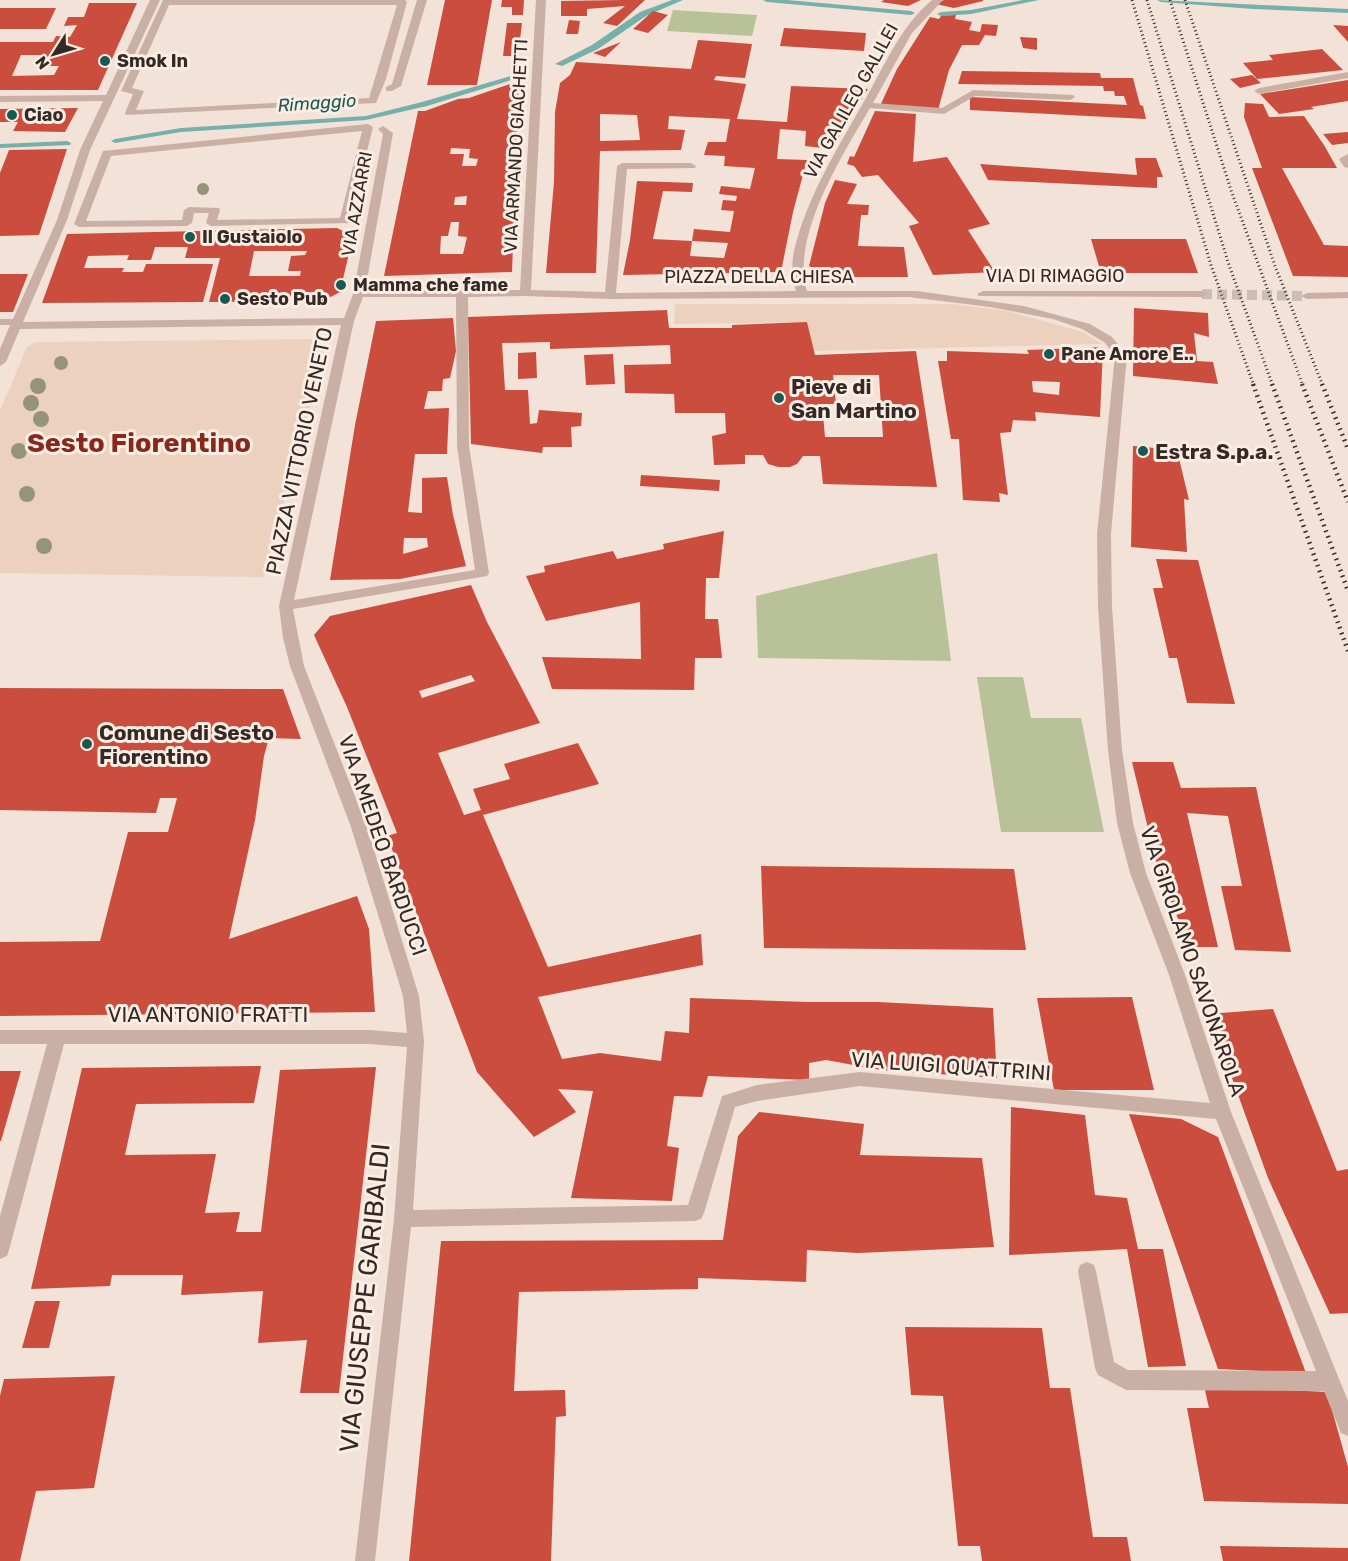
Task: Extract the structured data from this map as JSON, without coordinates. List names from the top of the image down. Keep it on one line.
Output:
{"streets":{"street":["VIA GALILEO GALILEI","VIA ARMANDO GIACHETTI","VIA AZZARRI","VIA DI RIMAGGIO","PIAZZA DELLA CHIESA","PIAZZA VITTORIO VENETO","VIA AMEDEO BARDUCCI","VIA GIROLAMO SAVONAROLA","VIA ANTONIO FRATTI","VIA LUIGI QUATTRINI","VIA GIUSEPPE GARIBALDI"]},"crossings":[["VIA GALILEO GALILEI","PIAZZA DELLA CHIESA"],["VIA ARMANDO GIACHETTI","PIAZZA DELLA CHIESA"],["VIA AZZARRI","PIAZZA DELLA CHIESA"],["VIA AZZARRI","PIAZZA VITTORIO VENETO"],["VIA DI RIMAGGIO","PIAZZA DELLA CHIESA"],["VIA DI RIMAGGIO","VIA GIROLAMO SAVONAROLA"],["PIAZZA DELLA CHIESA","VIA GIROLAMO SAVONAROLA"],["PIAZZA VITTORIO VENETO","VIA AMEDEO BARDUCCI"],["VIA AMEDEO BARDUCCI","VIA ANTONIO FRATTI"],["VIA AMEDEO BARDUCCI","VIA GIUSEPPE GARIBALDI"],["VIA GIROLAMO SAVONAROLA","VIA LUIGI QUATTRINI"],["VIA ANTONIO FRATTI","VIA GIUSEPPE GARIBALDI"],["VIA LUIGI QUATTRINI","VIA GIUSEPPE GARIBALDI"]],"districts":["Sesto Fiorentino"],"water":["Rimaggio"],"places":["Smok In","Ciao","Il Gustaiolo","Mamma che fame","Sesto Pub","Pane Amore E..","Pieve di San Martino","Estra S.p.a.","Comune di Sesto Fiorentino"],"north":"bottom left"}
